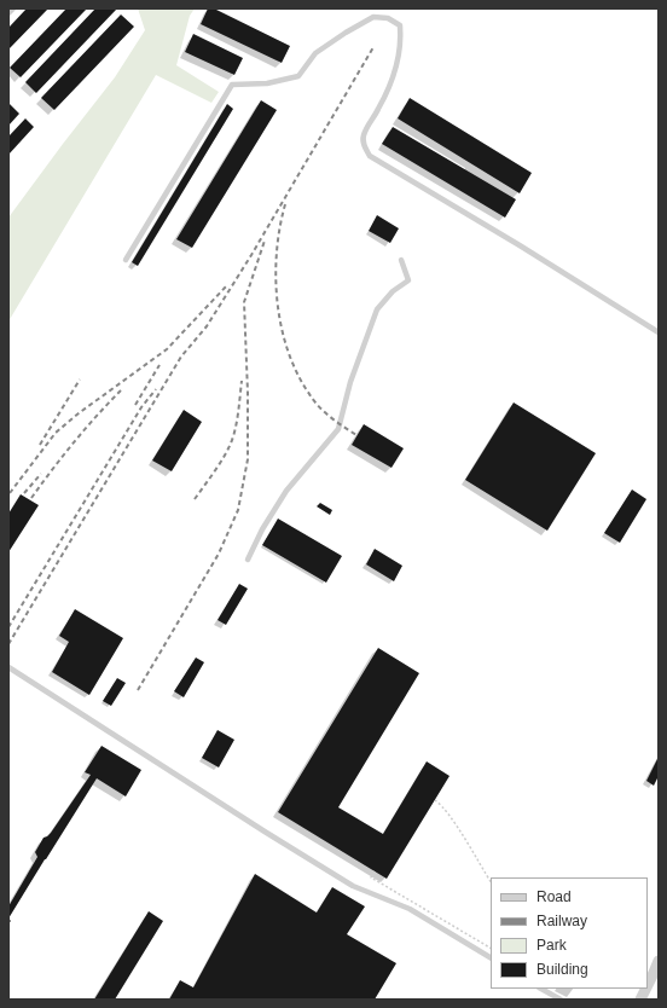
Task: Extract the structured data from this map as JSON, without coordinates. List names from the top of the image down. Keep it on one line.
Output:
{"legend":["Road","Railway","Park","Building"]}
